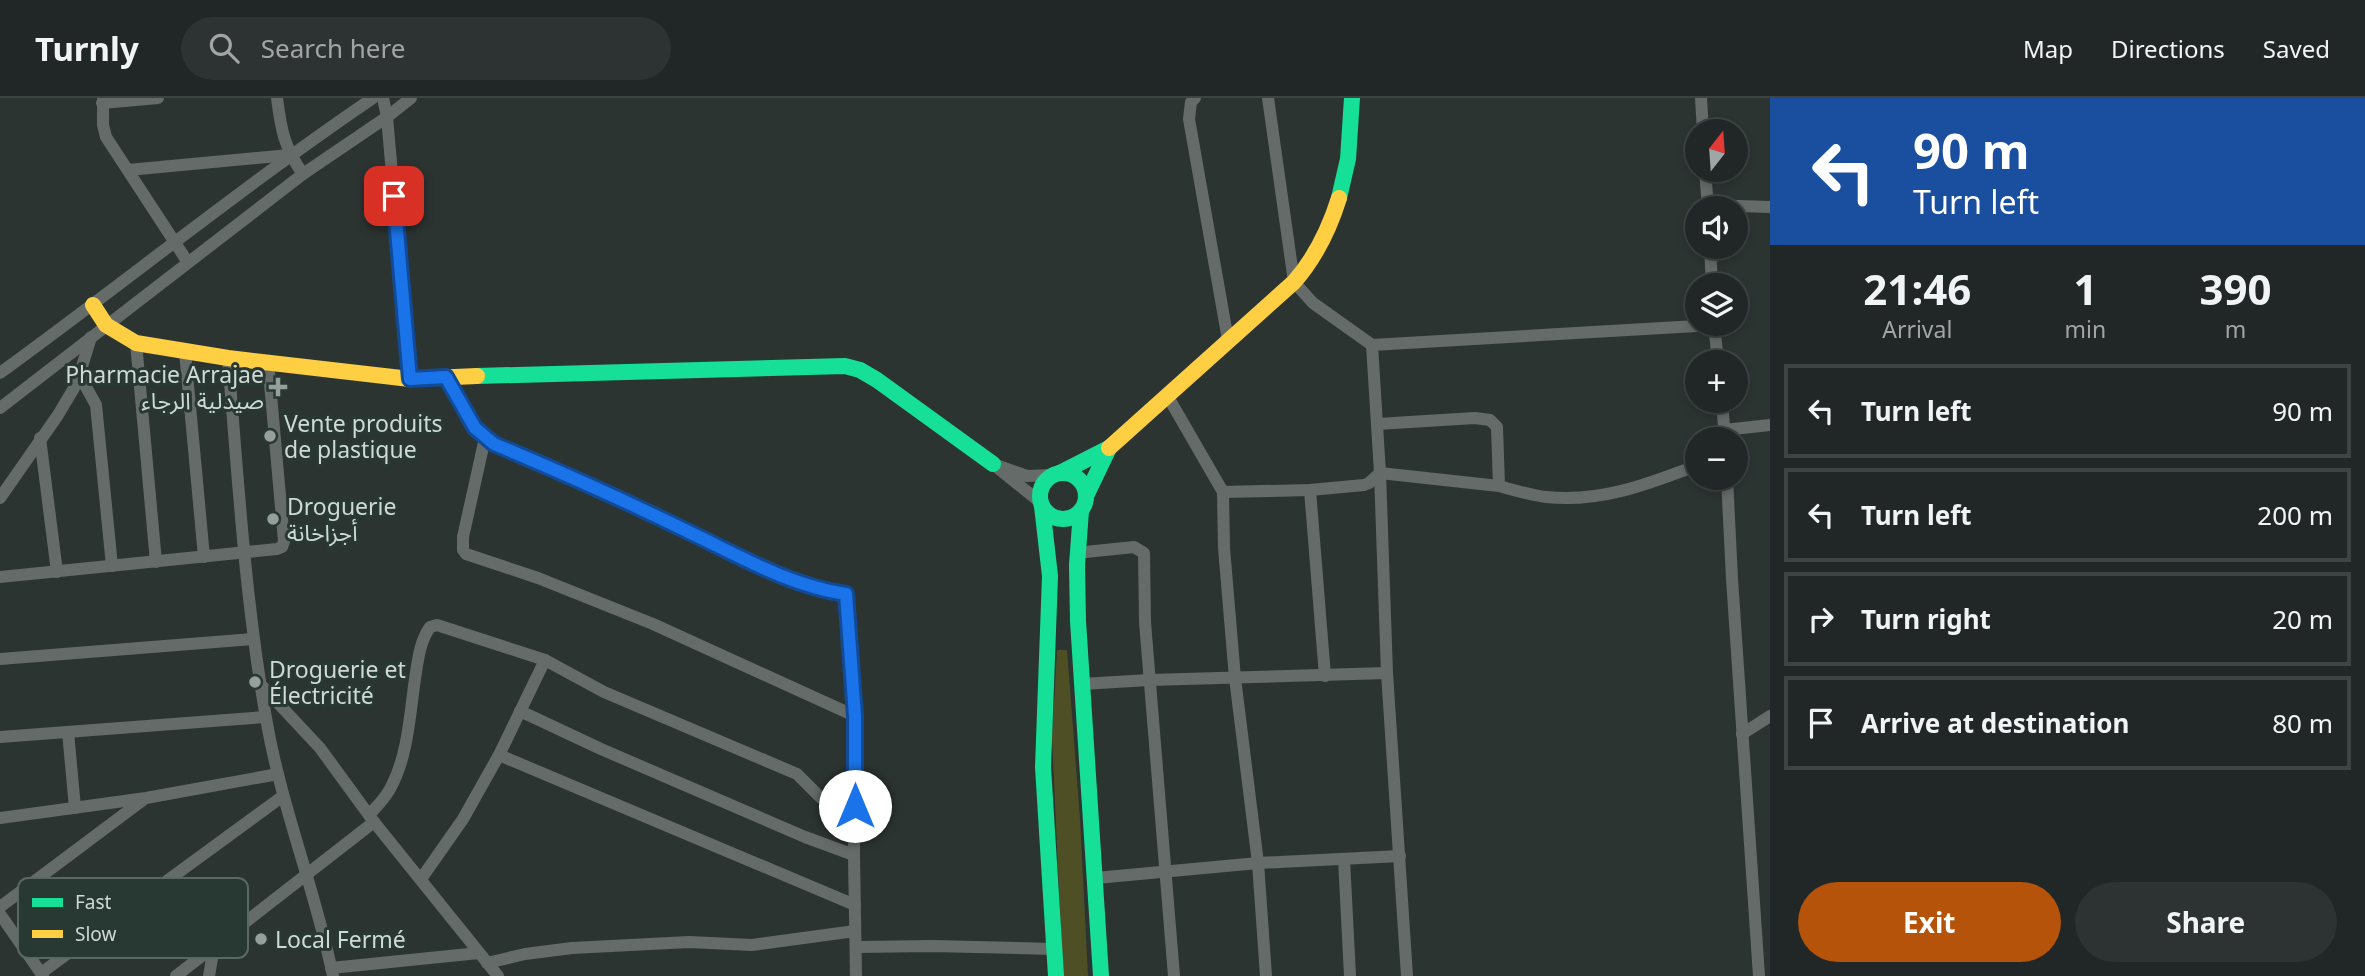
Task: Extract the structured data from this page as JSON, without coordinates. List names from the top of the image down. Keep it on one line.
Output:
{"places":{"health":["Pharmacie Arrajae صيدلية الرجاء"],"other":["Vente produits de plastique","Droguerie أجزاخانة","Droguerie et Électricité","Local Fermé"]},"legend":["Fast","Slow"],"north":"top","page":{"header":"Turnly","search":"Search here","nav":["Map","Directions","Saved"],"turn":["90 m","Turn left"],"map_buttons":["+","−"],"eta":["21:46","Arrival","1","min","390","m"],"list":[{"name":"Turn left","value":"90 m"},{"name":"Turn left","value":"200 m"},{"name":"Turn right","value":"20 m"},{"name":"Arrive at destination","value":"80 m"}],"buttons":["Exit","Share"]}}
